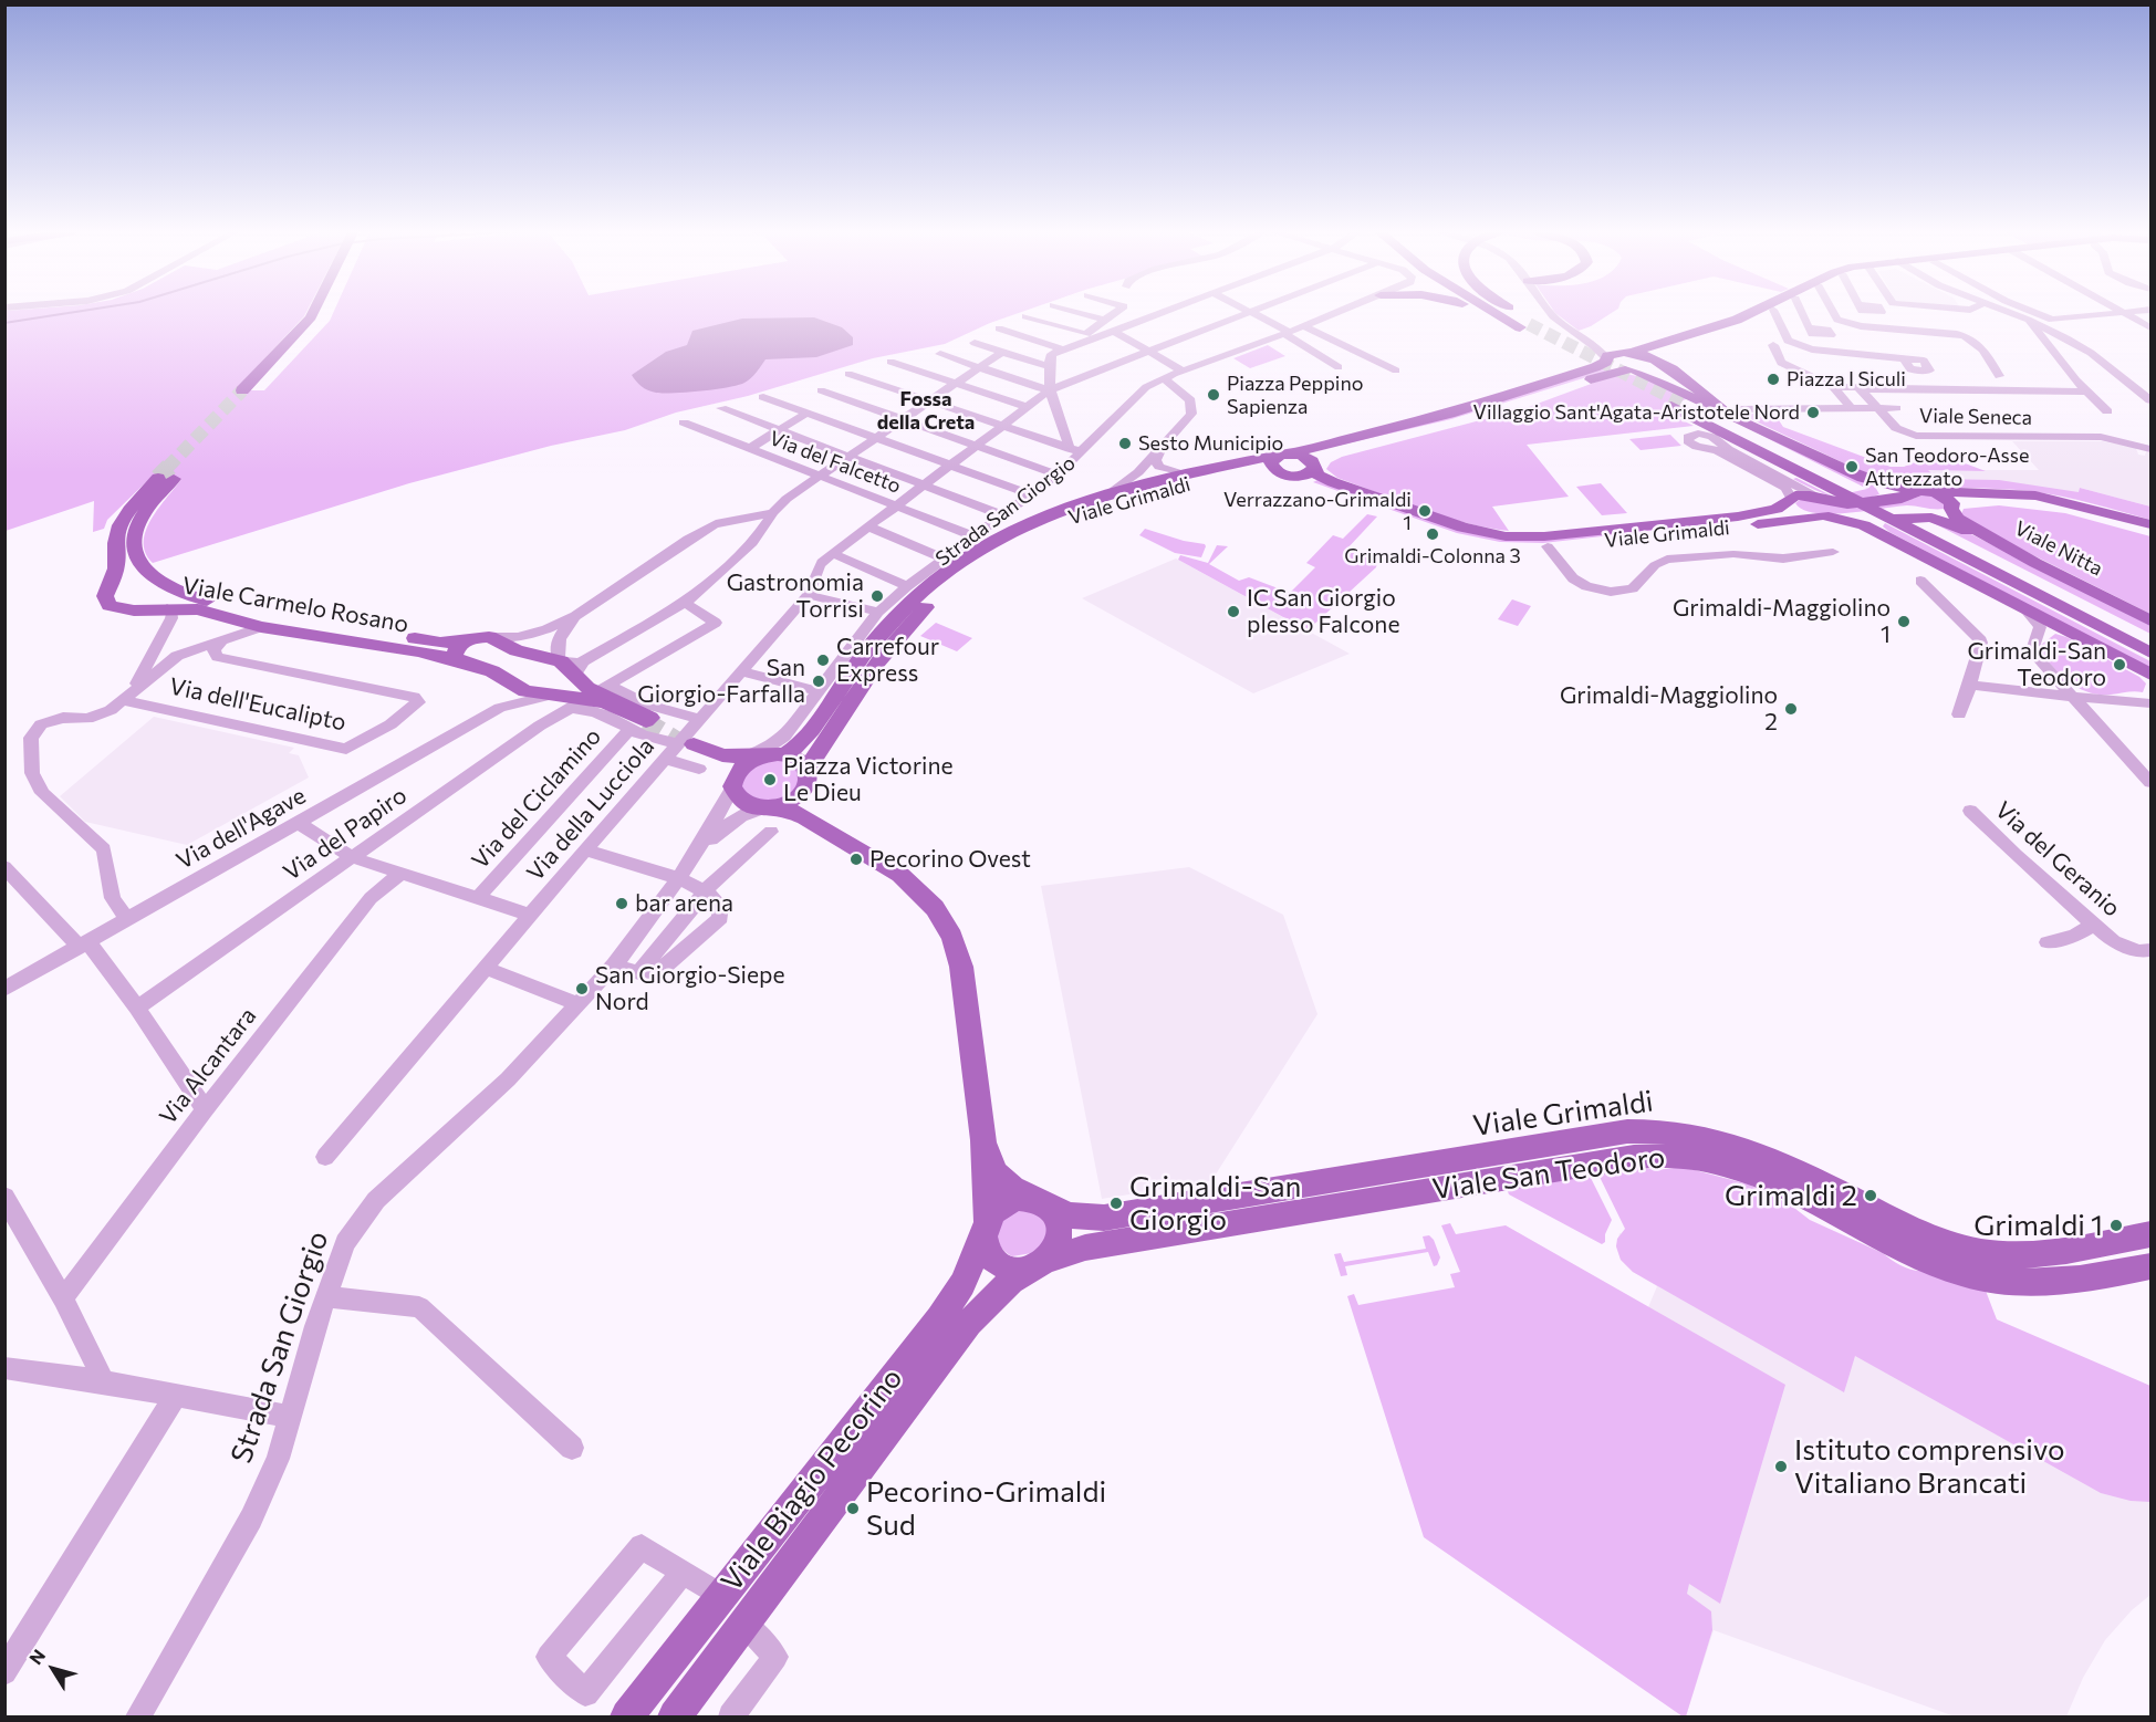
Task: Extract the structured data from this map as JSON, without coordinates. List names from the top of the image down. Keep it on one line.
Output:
{"streets":{"main road":["Viale Grimaldi","Viale Nitta","Viale Carmelo Rosano","Viale San Teodoro","Viale Biagio Pecorino"],"street":["Viale Seneca","Via del Falcetto","Strada San Giorgio","Via dell'Eucalipto","Via del Ciclamino","Via della Lucciola","Via dell'Agave","Via del Papiro","Via del Geranio","Via Alcantara"]},"crossings":[["Via del Falcetto","Strada San Giorgio"],["Via del Falcetto","Via della Lucciola"],["Viale Grimaldi","Strada San Giorgio"],["Viale Grimaldi","Viale San Teodoro"],["Viale Grimaldi","Viale Biagio Pecorino"],["Viale Carmelo Rosano","Via dell'Agave"],["Viale San Teodoro","Viale Biagio Pecorino"]],"districts":["Fossa della Creta"],"places":["Piazza I Siculi","Piazza Peppino Sapienza","Villaggio Sant'Agata-Aristotele Nord","Sesto Municipio","San Teodoro-Asse Attrezzato","Verrazzano-Grimaldi 1","Grimaldi-Colonna 3","Gastronomia Torrisi","IC San Giorgio plesso Falcone","Grimaldi-Maggiolino 1","Carrefour Express","Grimaldi-San Teodoro","San Giorgio-Farfalla","Grimaldi-Maggiolino 2","Piazza Victorine Le Dieu","Pecorino Ovest","bar arena","San Giorgio-Siepe Nord","Grimaldi 2","Grimaldi-San Giorgio","Grimaldi 1","Istituto comprensivo Vitaliano Brancati","Pecorino-Grimaldi Sud"],"north":"top left"}
